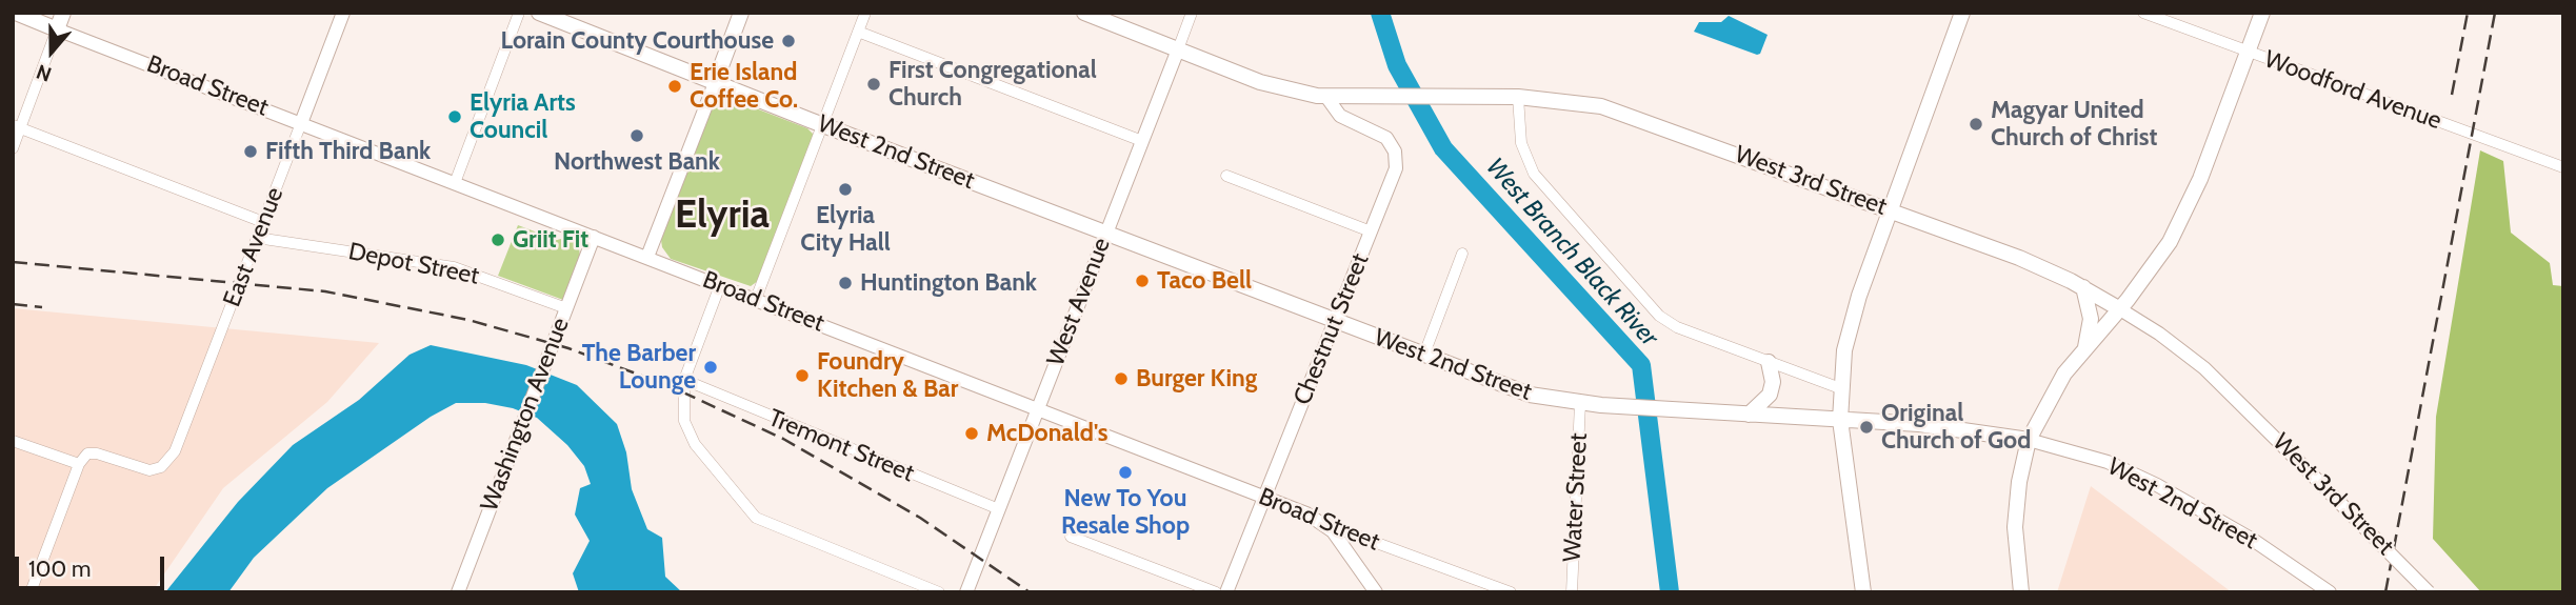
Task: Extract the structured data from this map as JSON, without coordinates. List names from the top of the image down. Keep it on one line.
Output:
{"streets":{"main road":["Broad Street","West 2nd Street","West 3rd Street"],"street":["Woodford Avenue","East Avenue","Depot Street","West Avenue","Chestnut Street","Washington Avenue","Tremont Street","Water Street"]},"crossings":[["Broad Street","East Avenue"],["Broad Street","West Avenue"],["Broad Street","Chestnut Street"],["Broad Street","Washington Avenue"],["West 2nd Street","West Avenue"],["West 2nd Street","Chestnut Street"],["West 2nd Street","Water Street"],["West 3rd Street","West Avenue"],["West 3rd Street","Chestnut Street"],["East Avenue","Depot Street"],["Depot Street","Washington Avenue"],["West Avenue","Tremont Street"]],"districts":["Elyria"],"water":["West Branch Black River"],"places":["Lorain County Courthouse","First Congregational Church","Erie Island Coffee Co.","Elyria Arts Council","Magyar United Church of Christ","Northwest Bank","Fifth Third Bank","Elyria City Hall","Griit Fit","Taco Bell","Huntington Bank","The Barber Lounge","Foundry Kitchen & Bar","Burger King","Original Church of God","McDonald's","New To You Resale Shop"],"scale_bar":"100 m","north":"bottom"}
